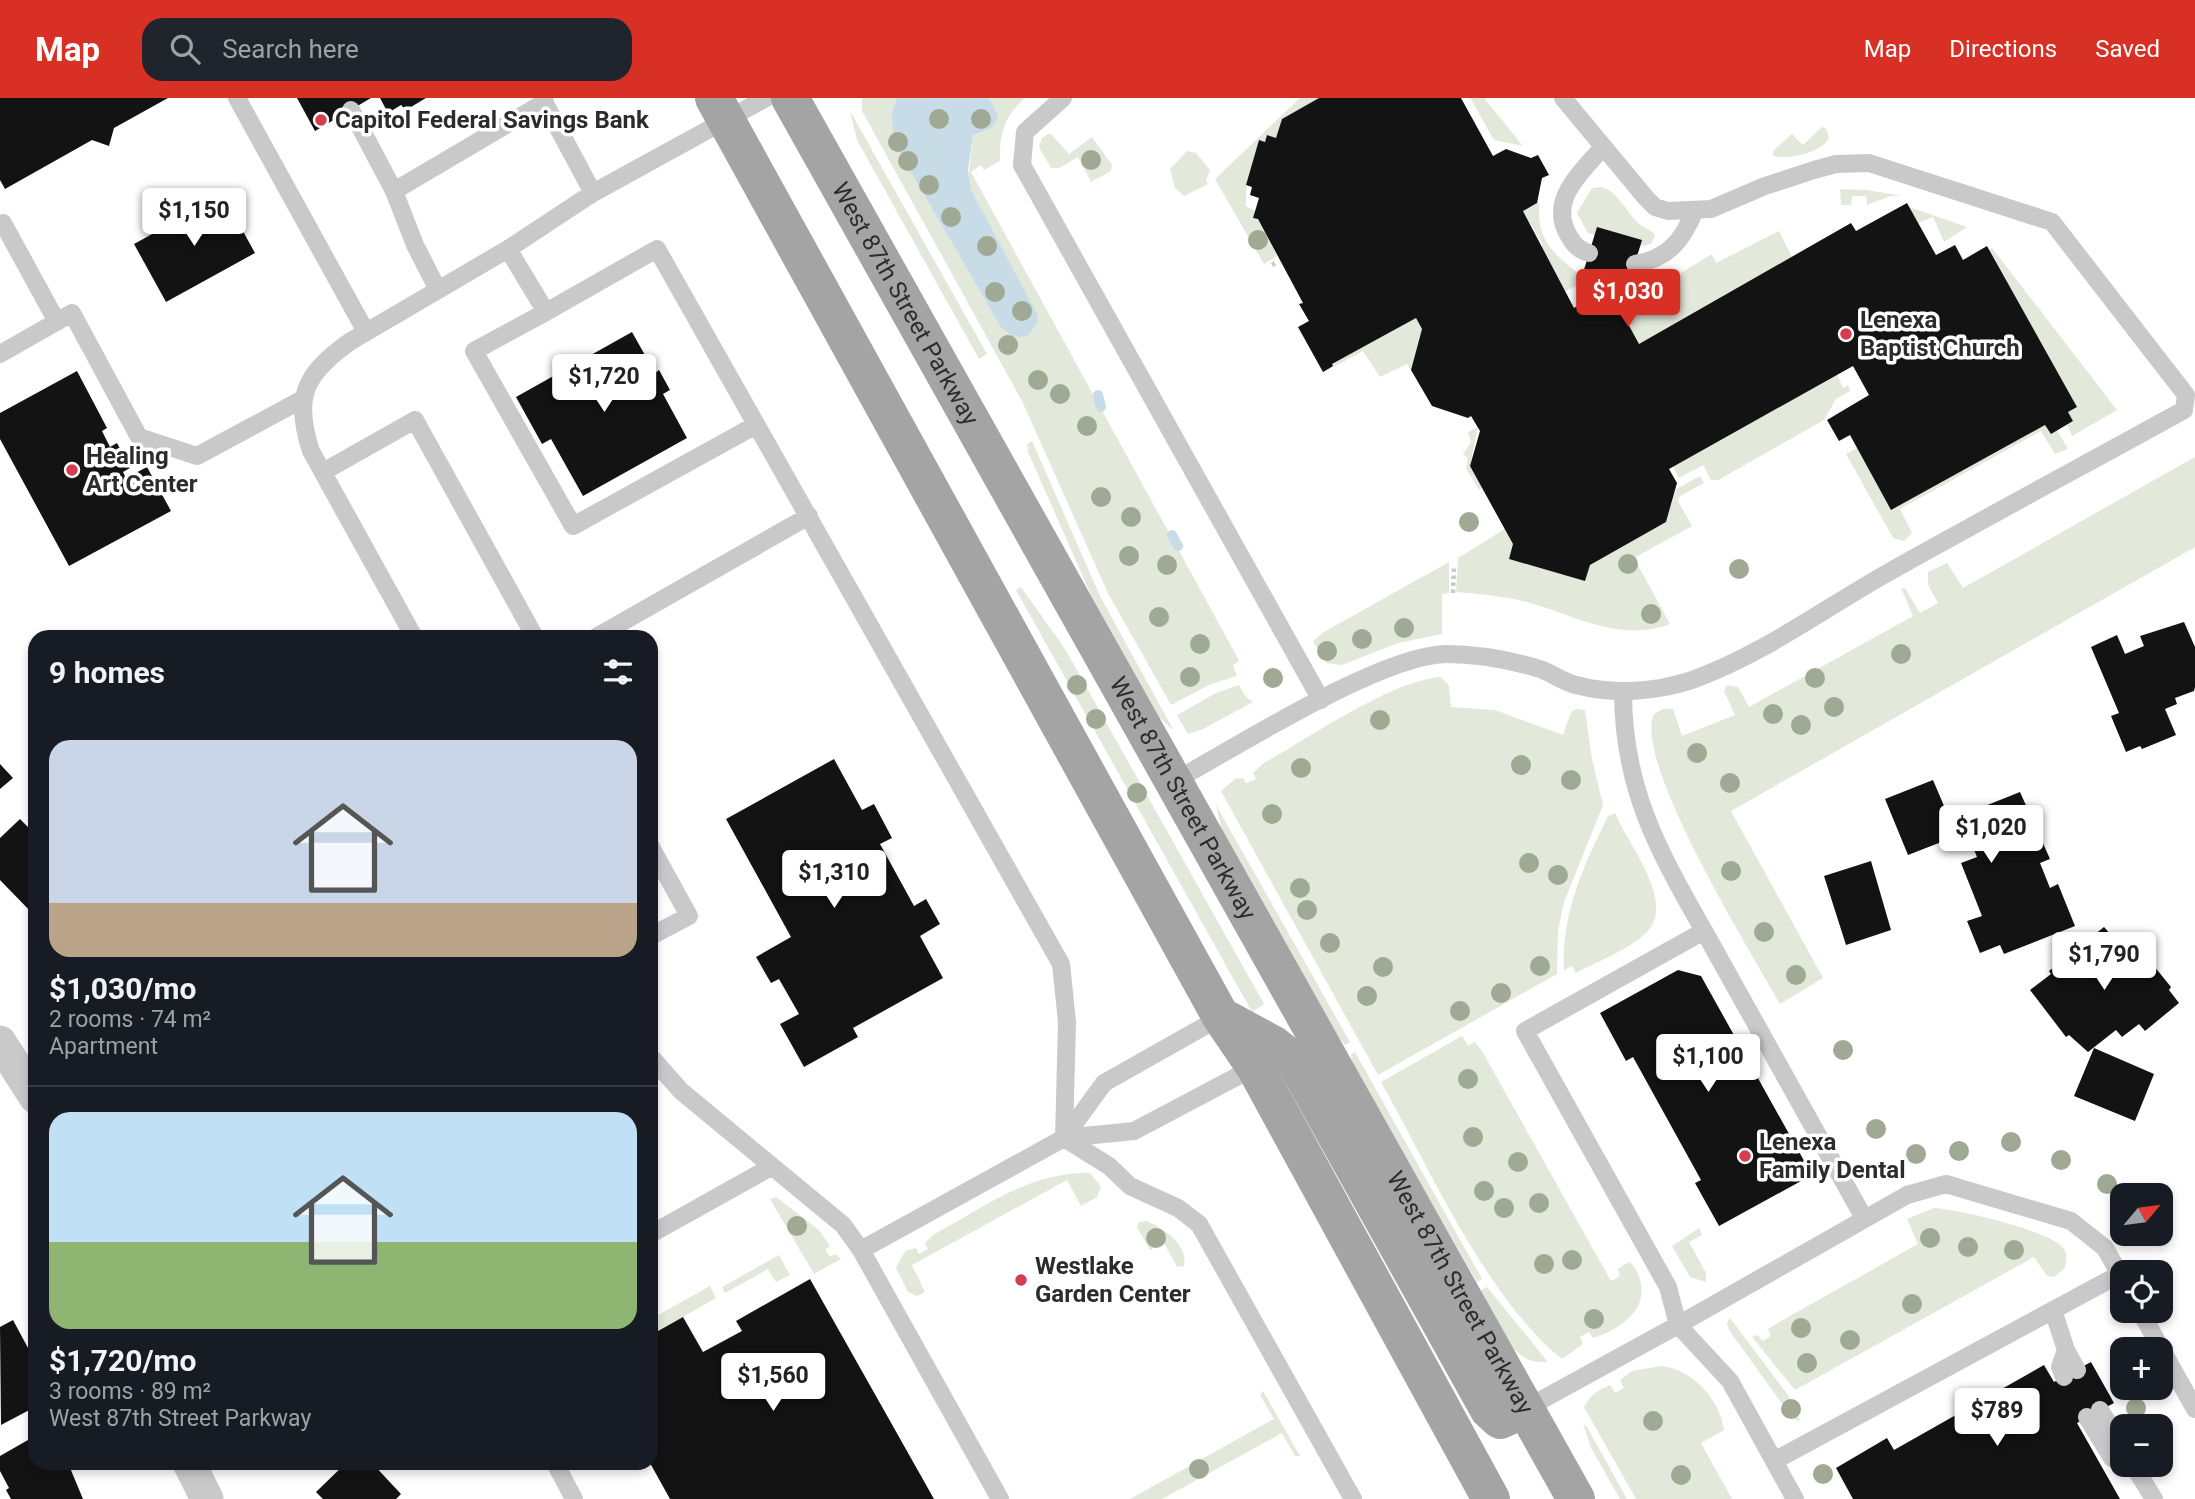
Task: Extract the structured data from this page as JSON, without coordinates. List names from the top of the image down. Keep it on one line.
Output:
{"streets":{"main road":["West 87th Street Parkway"]},"places":["Capitol Federal Savings Bank","Lenexa Baptist Church","Healing Art Center","Lenexa Family Dental","Westlake Garden Center"],"north":"top right","page":{"header":"Map","search":"Search here","nav":["Map","Directions","Saved"],"price":["$1,150","$1,030","$1,720","$1,020","$1,310","$1,790","$1,100","$1,560","$789"],"heading":"9 homes","list":[{"name":"$1,030/mo","note":"2 rooms · 74 m² · Apartment"},{"name":"$1,720/mo","note":"3 rooms · 89 m² · West 87th Street Parkway"}],"map_buttons":["+","−"]}}
